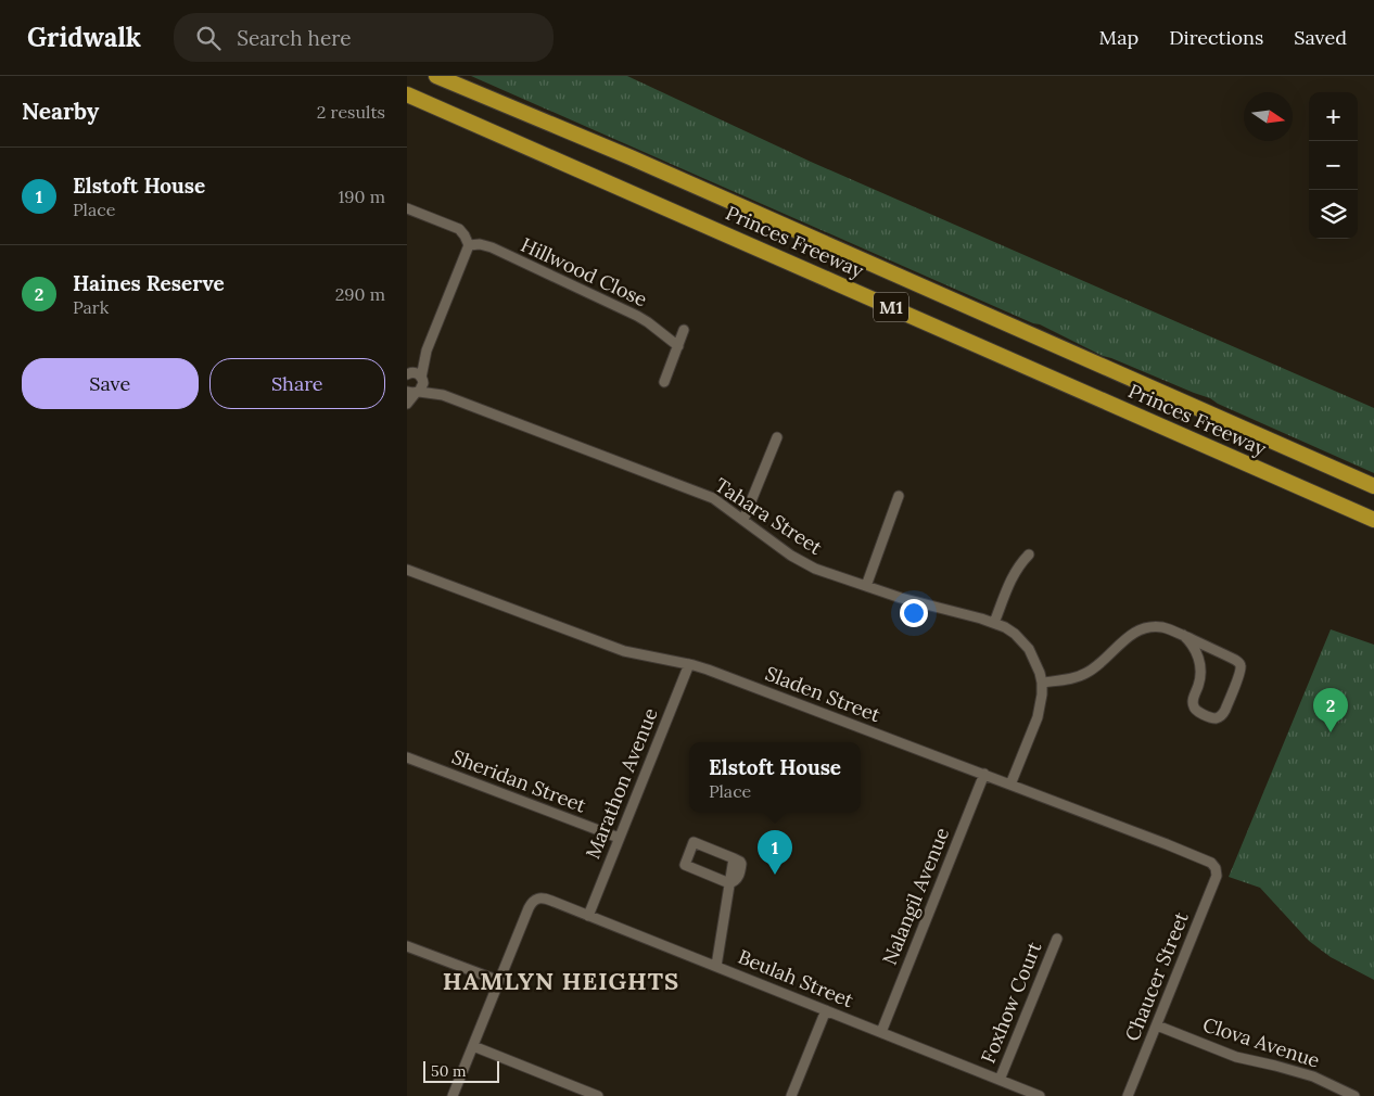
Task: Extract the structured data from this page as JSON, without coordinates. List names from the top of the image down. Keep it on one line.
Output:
{"streets":{"highway":["Princes Freeway","M1"],"street":["Hillwood Close","Tahara Street","Sladen Street","Sheridan Street","Marathon Avenue","Nalangil Avenue","Chaucer Street","Beulah Street","Foxhow Court","Clova Avenue"]},"crossings":[["Tahara Street","Sladen Street"],["Sladen Street","Marathon Avenue"],["Sladen Street","Nalangil Avenue"],["Sladen Street","Chaucer Street"],["Sheridan Street","Marathon Avenue"],["Marathon Avenue","Beulah Street"],["Nalangil Avenue","Beulah Street"],["Chaucer Street","Clova Avenue"],["Beulah Street","Foxhow Court"]],"districts":["HAMLYN HEIGHTS"],"scale_bar":"50 m","north":"right","page":{"header":"Gridwalk","search":"Search here","nav":["Map","Directions","Saved"],"heading":["Nearby","2 results"],"map_buttons":["+","−"],"list":[{"mark":"1","name":"Elstoft House","note":"Place","value":"190 m"},{"mark":"2","name":"Haines Reserve","note":"Park","value":"290 m"}],"buttons":["Save","Share"],"pins":["2","1"],"popup":["Elstoft House","Place"],"scale":"50 m"}}
